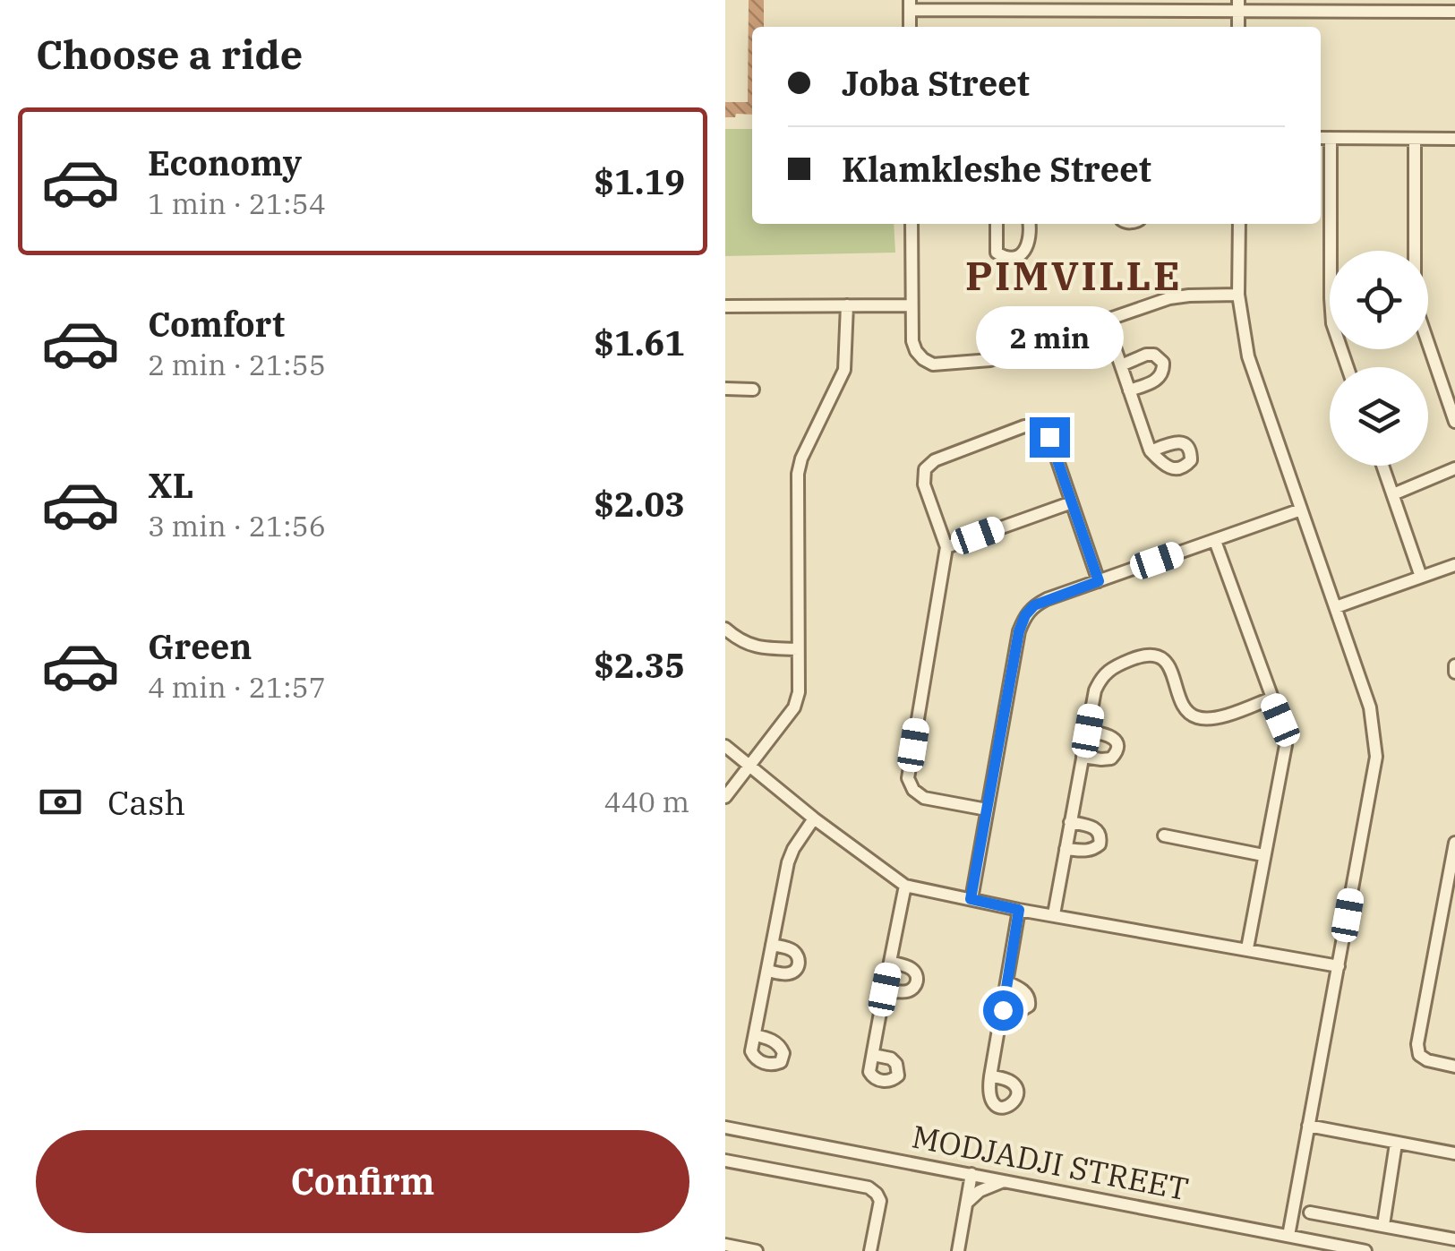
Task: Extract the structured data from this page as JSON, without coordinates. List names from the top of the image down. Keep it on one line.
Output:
{"streets":{"street":["MODJADJI STREET"]},"districts":["PIMVILLE"],"page":{"heading":"Choose a ride","banner":["Joba Street","Klamkleshe Street"],"list":[{"name":"Economy","note":"1 min · 21:54","value":"$1.19"},{"name":"Comfort","note":"2 min · 21:55","value":"$1.61"},{"name":"XL","note":"3 min · 21:56","value":"$2.03"},{"name":"Green","note":"4 min · 21:57","value":"$2.35"}],"bubble":"2 min","pay":["Cash","440 m"],"buttons":"Confirm"}}
